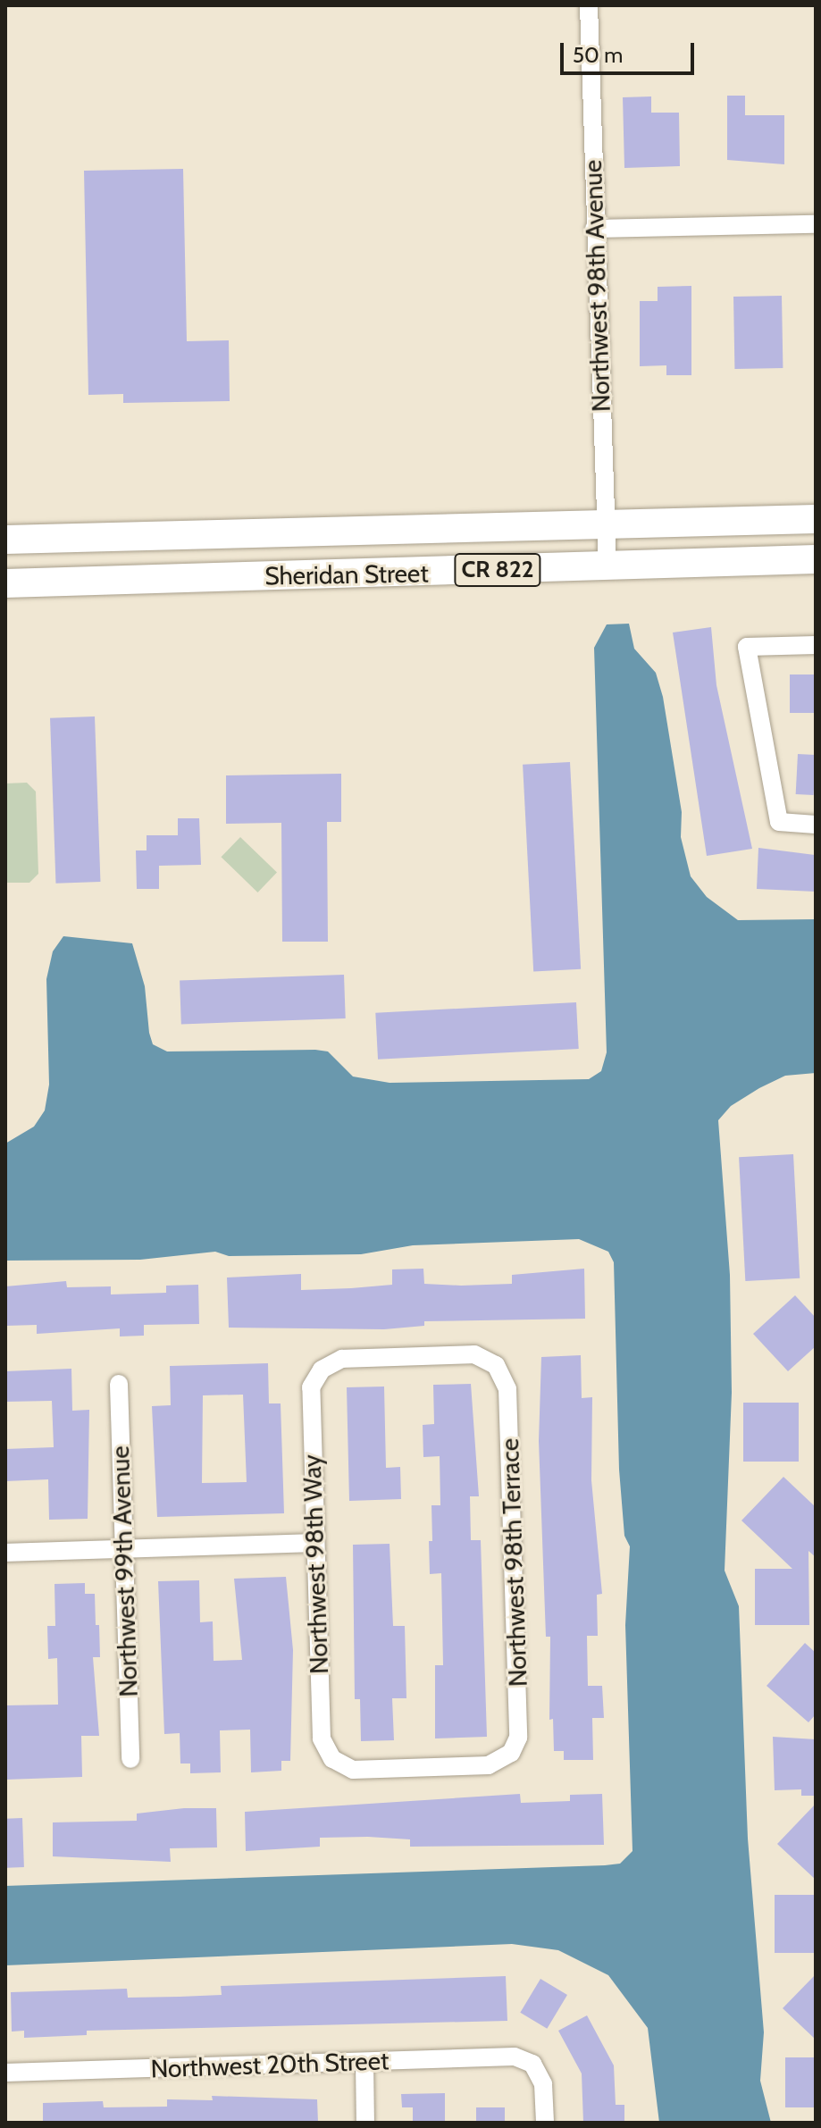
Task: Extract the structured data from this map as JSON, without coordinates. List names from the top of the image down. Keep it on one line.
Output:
{"streets":{"main road":["CR 822","Sheridan Street"],"street":["Northwest 98th Avenue","Northwest 98th Terrace","Northwest 98th Way","Northwest 99th Avenue","Northwest 20th Street"]},"crossings":[["Northwest 98th Avenue","Sheridan Street"],["Northwest 98th Terrace","Northwest 98th Way"]],"scale_bar":"50 m"}
